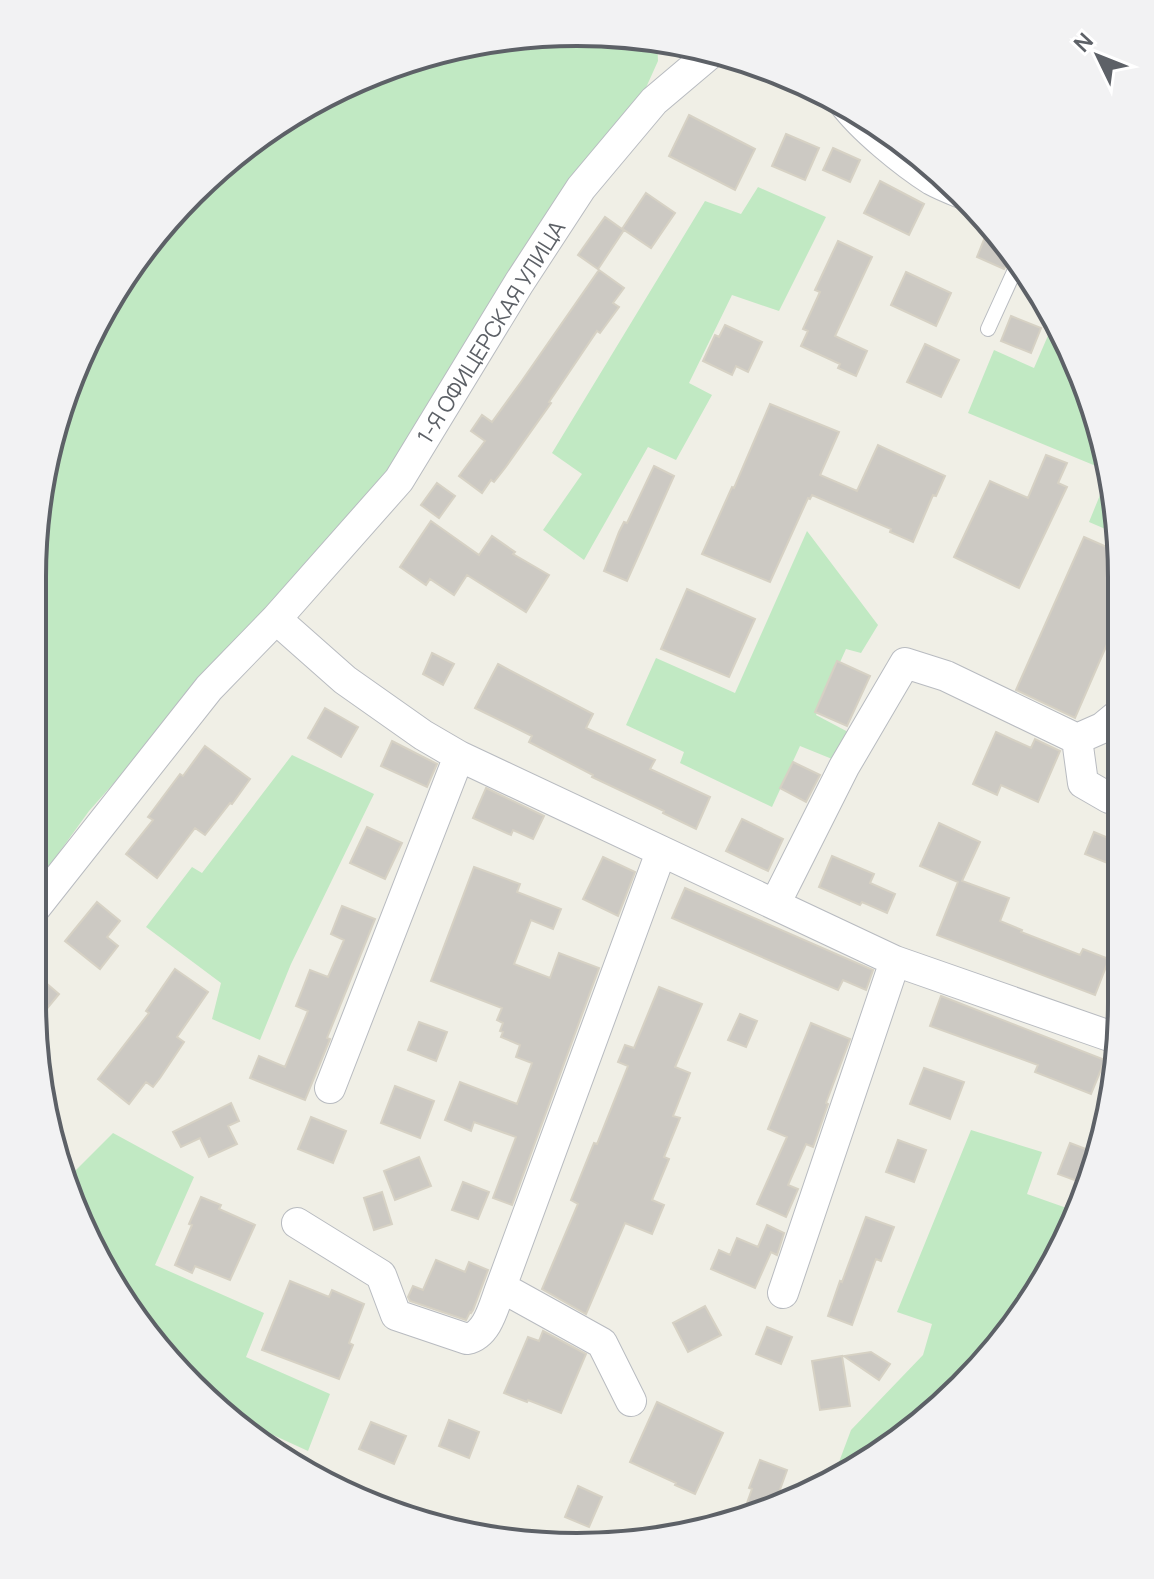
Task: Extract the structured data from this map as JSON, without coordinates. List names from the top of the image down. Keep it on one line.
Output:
{"streets":{"street":["1-Я ОФИЦЕРСКАЯ УЛИЦА"]},"north":"top left"}
